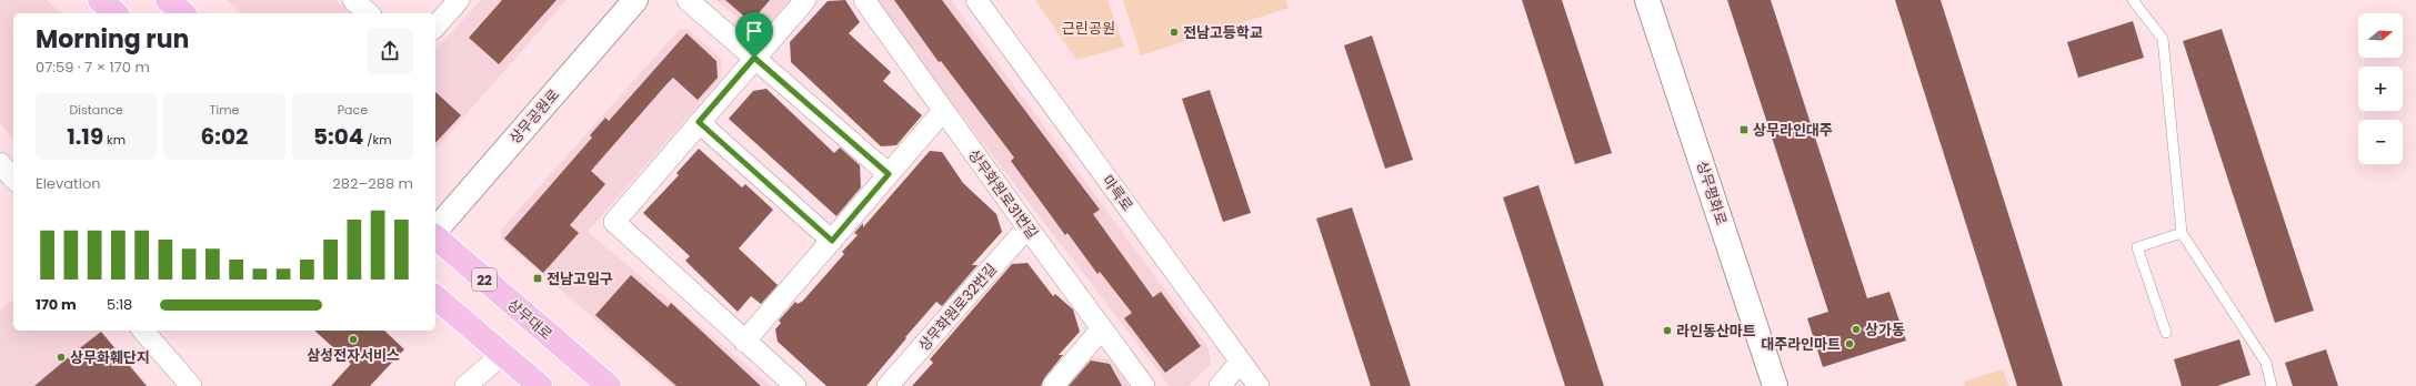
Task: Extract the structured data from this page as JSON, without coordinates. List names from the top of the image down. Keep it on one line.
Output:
{"streets":{"main road":["22","상무대로"],"street":["상무공원로","마륵로","상무평화로","상무화원로31번길","상무화원로32번길"]},"crossings":[["상무화원로31번길","상무화원로32번길"]],"parks":["근린공원"],"places":{"other":["전남고등학교","상가동","라인동산마트","삼성전자서비스","대주라인마트","상무화훼단지"],"transit":["상무라인대주","전남고입구"]},"north":"right","page":{"map_buttons":["+","−"],"heading":["Morning run","07:59 · 7 × 170 m"],"stats":[["Distance","1.19 km"],["Time","6:02"],["Pace","5:04 /km"]],"chart":["Elevation","282–288 m"],"list":[{"name":"170 m","note":"5:18"}]}}
